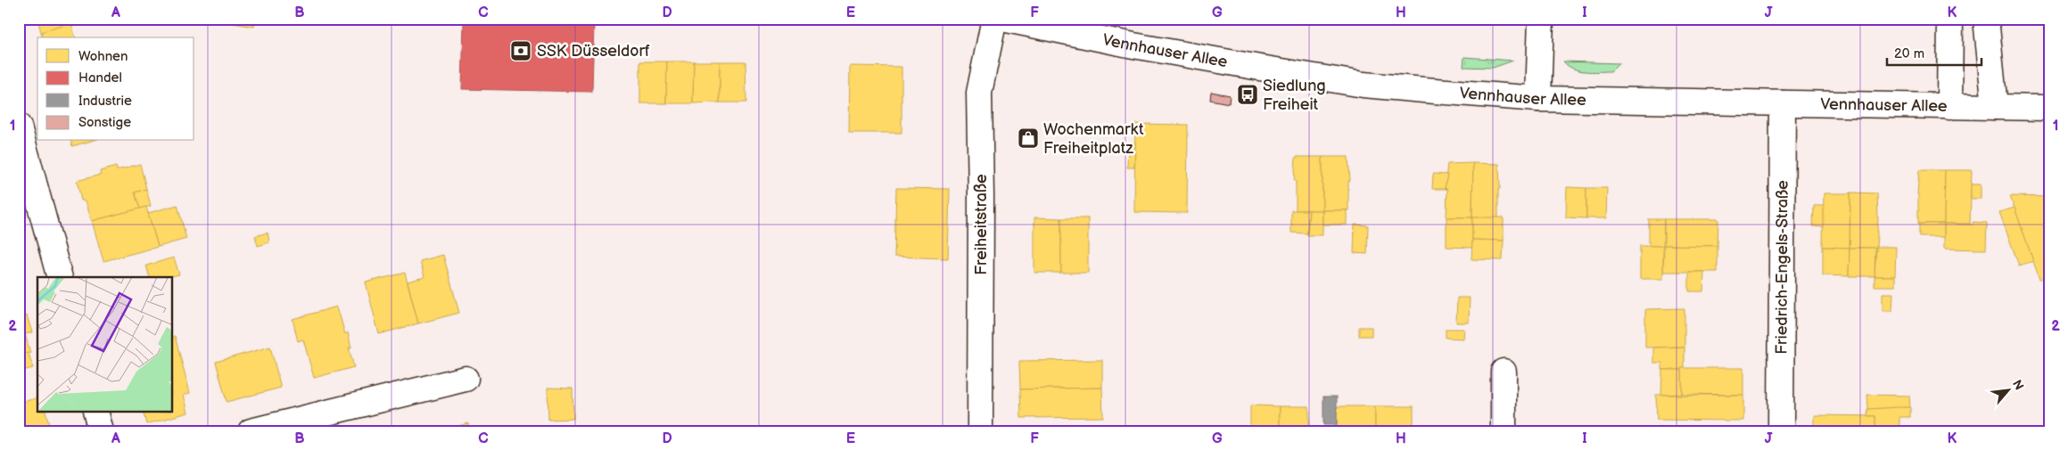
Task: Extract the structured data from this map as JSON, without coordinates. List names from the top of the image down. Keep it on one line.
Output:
{"streets":{"street":["Vennhauser Allee","Freiheitstraße","Friedrich-Engels-Straße"]},"crossings":[["Vennhauser Allee","Friedrich-Engels-Straße"]],"places":{"bank":["SSK Düsseldorf"],"bus stop":["Siedlung Freiheit"],"shop":["Wochenmarkt Freiheitplatz"]},"legend":["Wohnen","Handel","Industrie","Sonstige"],"scale_bar":"20 m","north":"top right","grid":{"columns":["A","B","C","D","E","F","G","H","I","J","K"],"rows":["1","2"]}}
